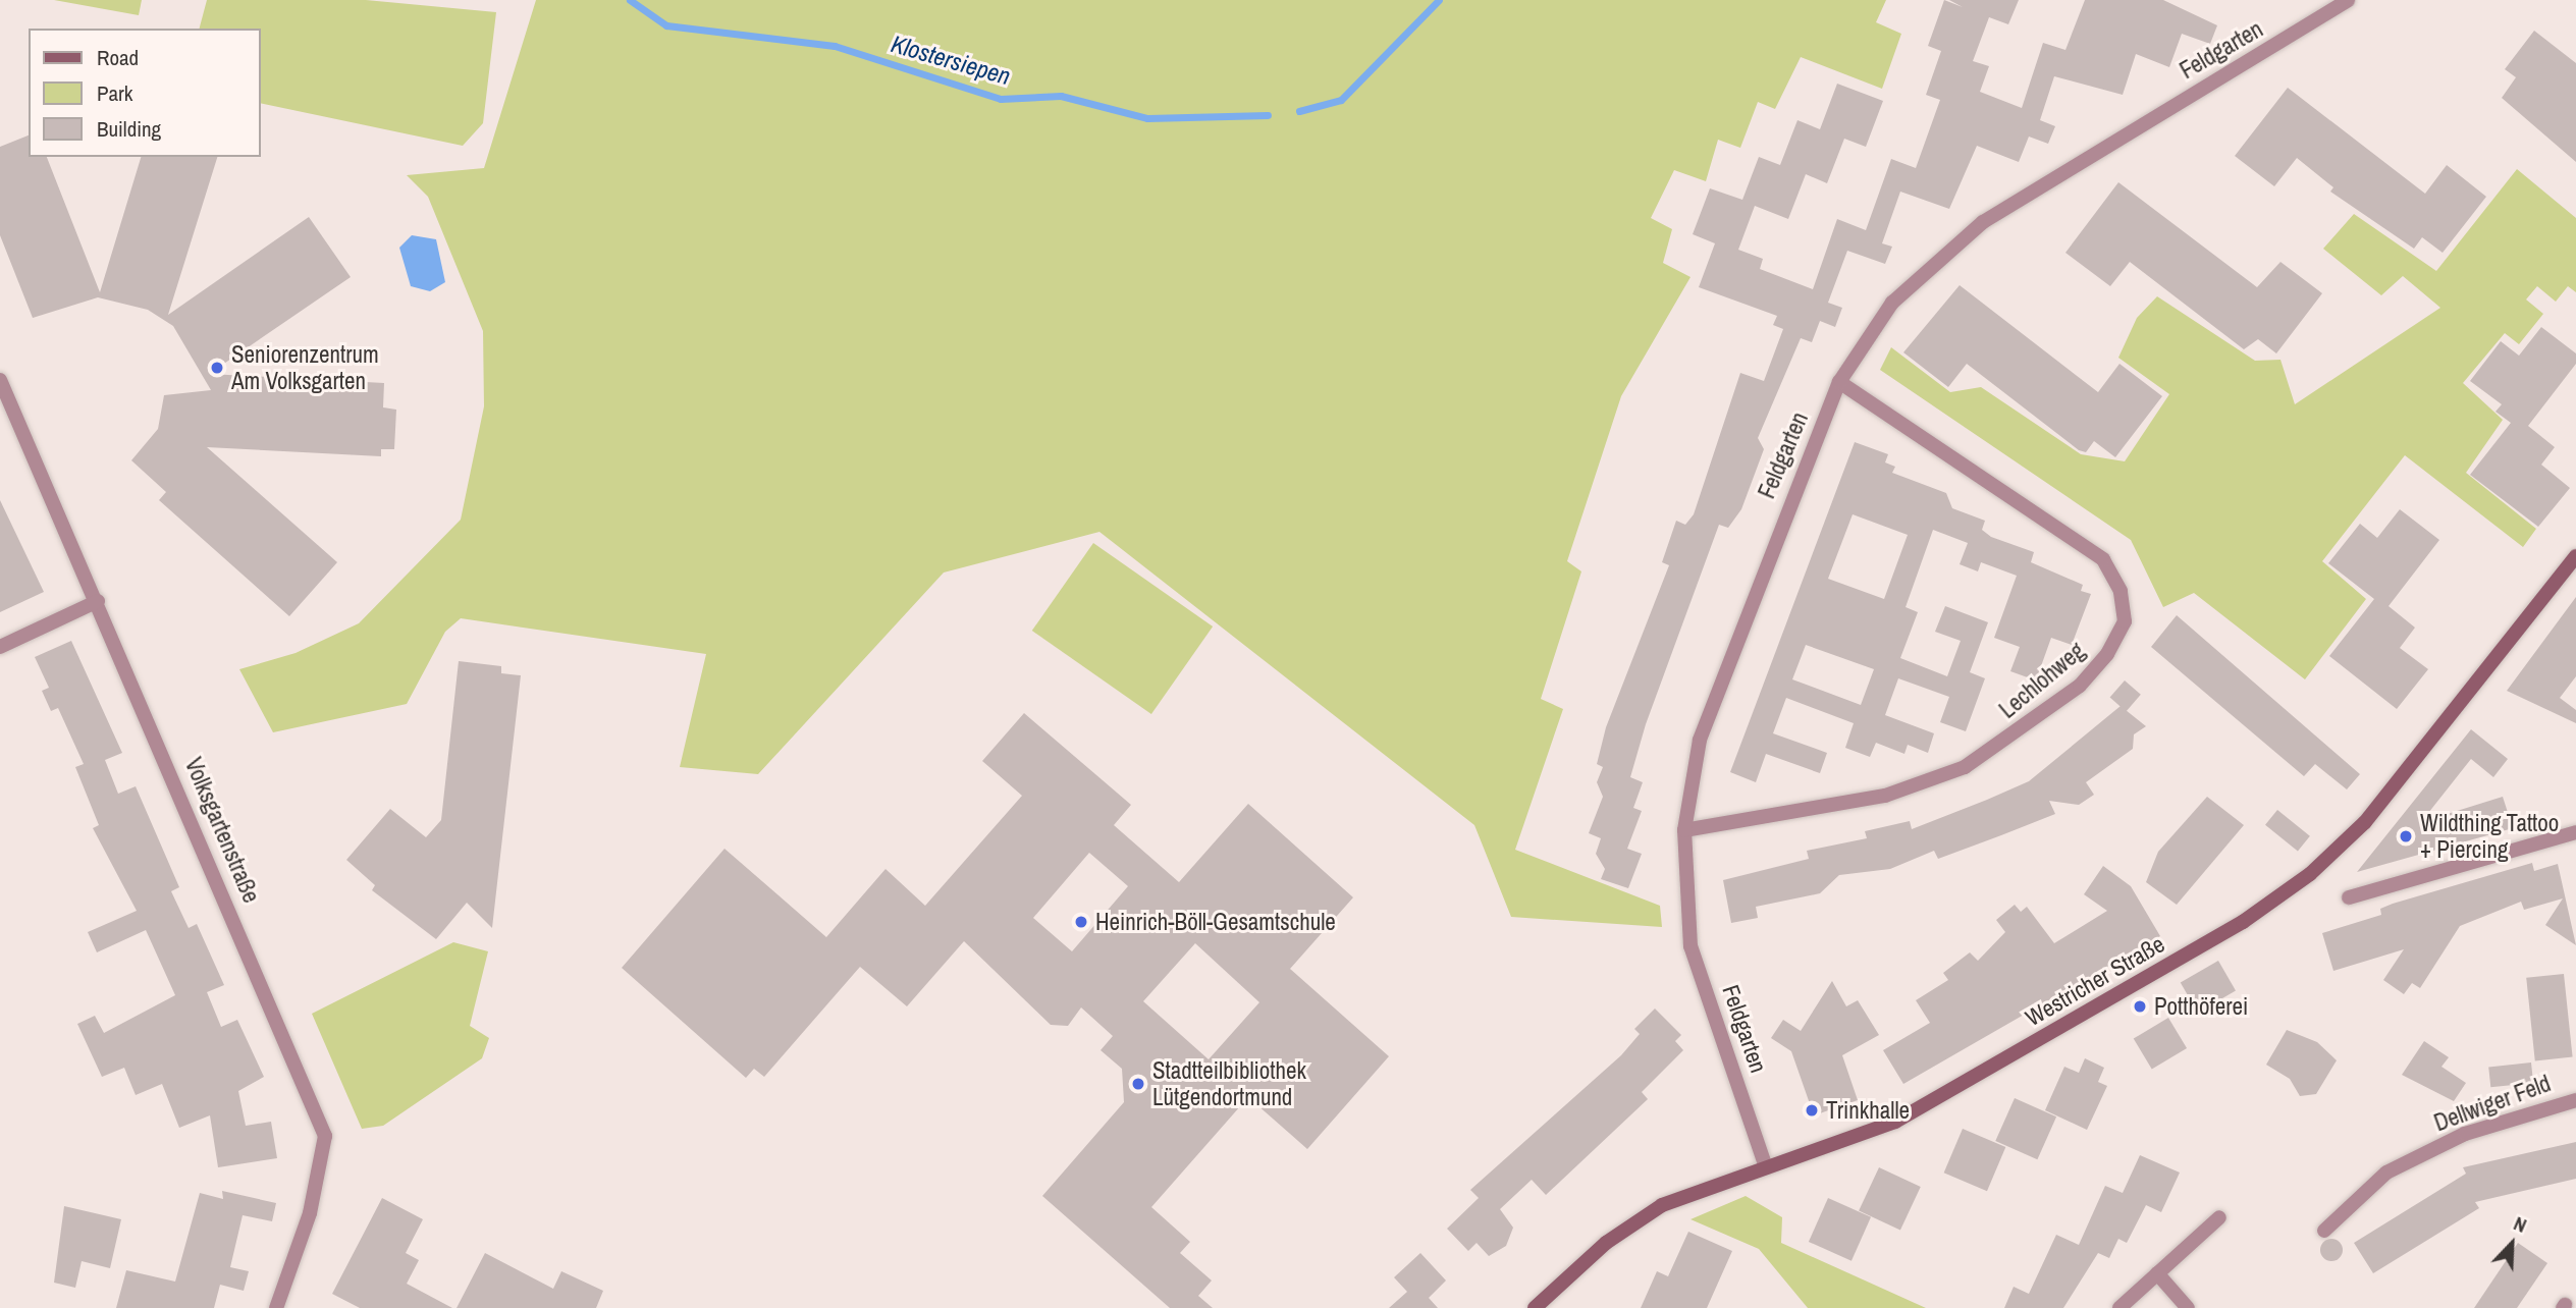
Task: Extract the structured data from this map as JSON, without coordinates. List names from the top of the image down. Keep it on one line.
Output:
{"streets":{"street":["Feldgarten","Lechlohweg","Volksgartenstraße","Westricher Straße","Dellwiger Feld"]},"crossings":[["Feldgarten","Lechlohweg"],["Feldgarten","Westricher Straße"]],"water":["Klostersiepen"],"places":["Seniorenzentrum Am Volksgarten","Wildthing Tattoo + Piercing","Heinrich-Böll-Gesamtschule","Potthöferei","Stadtteilbibliothek Lütgendortmund","Trinkhalle"],"legend":["Road","Park","Building"],"north":"top right"}
